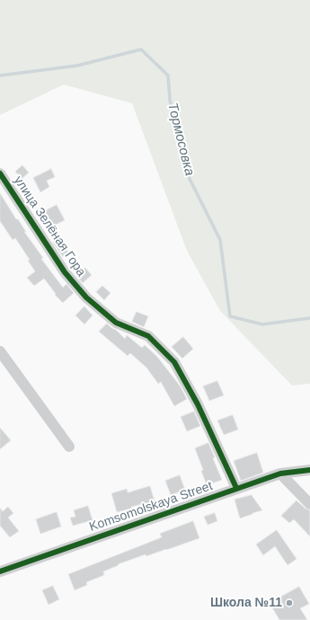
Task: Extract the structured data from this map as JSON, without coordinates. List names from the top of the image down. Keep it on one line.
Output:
{"streets":{"street":["улица Зелёная Гора","Komsomolskaya Street"]},"crossings":[["улица Зелёная Гора","Komsomolskaya Street"]],"water":["Тормосовка"],"places":["Школа №11"]}
